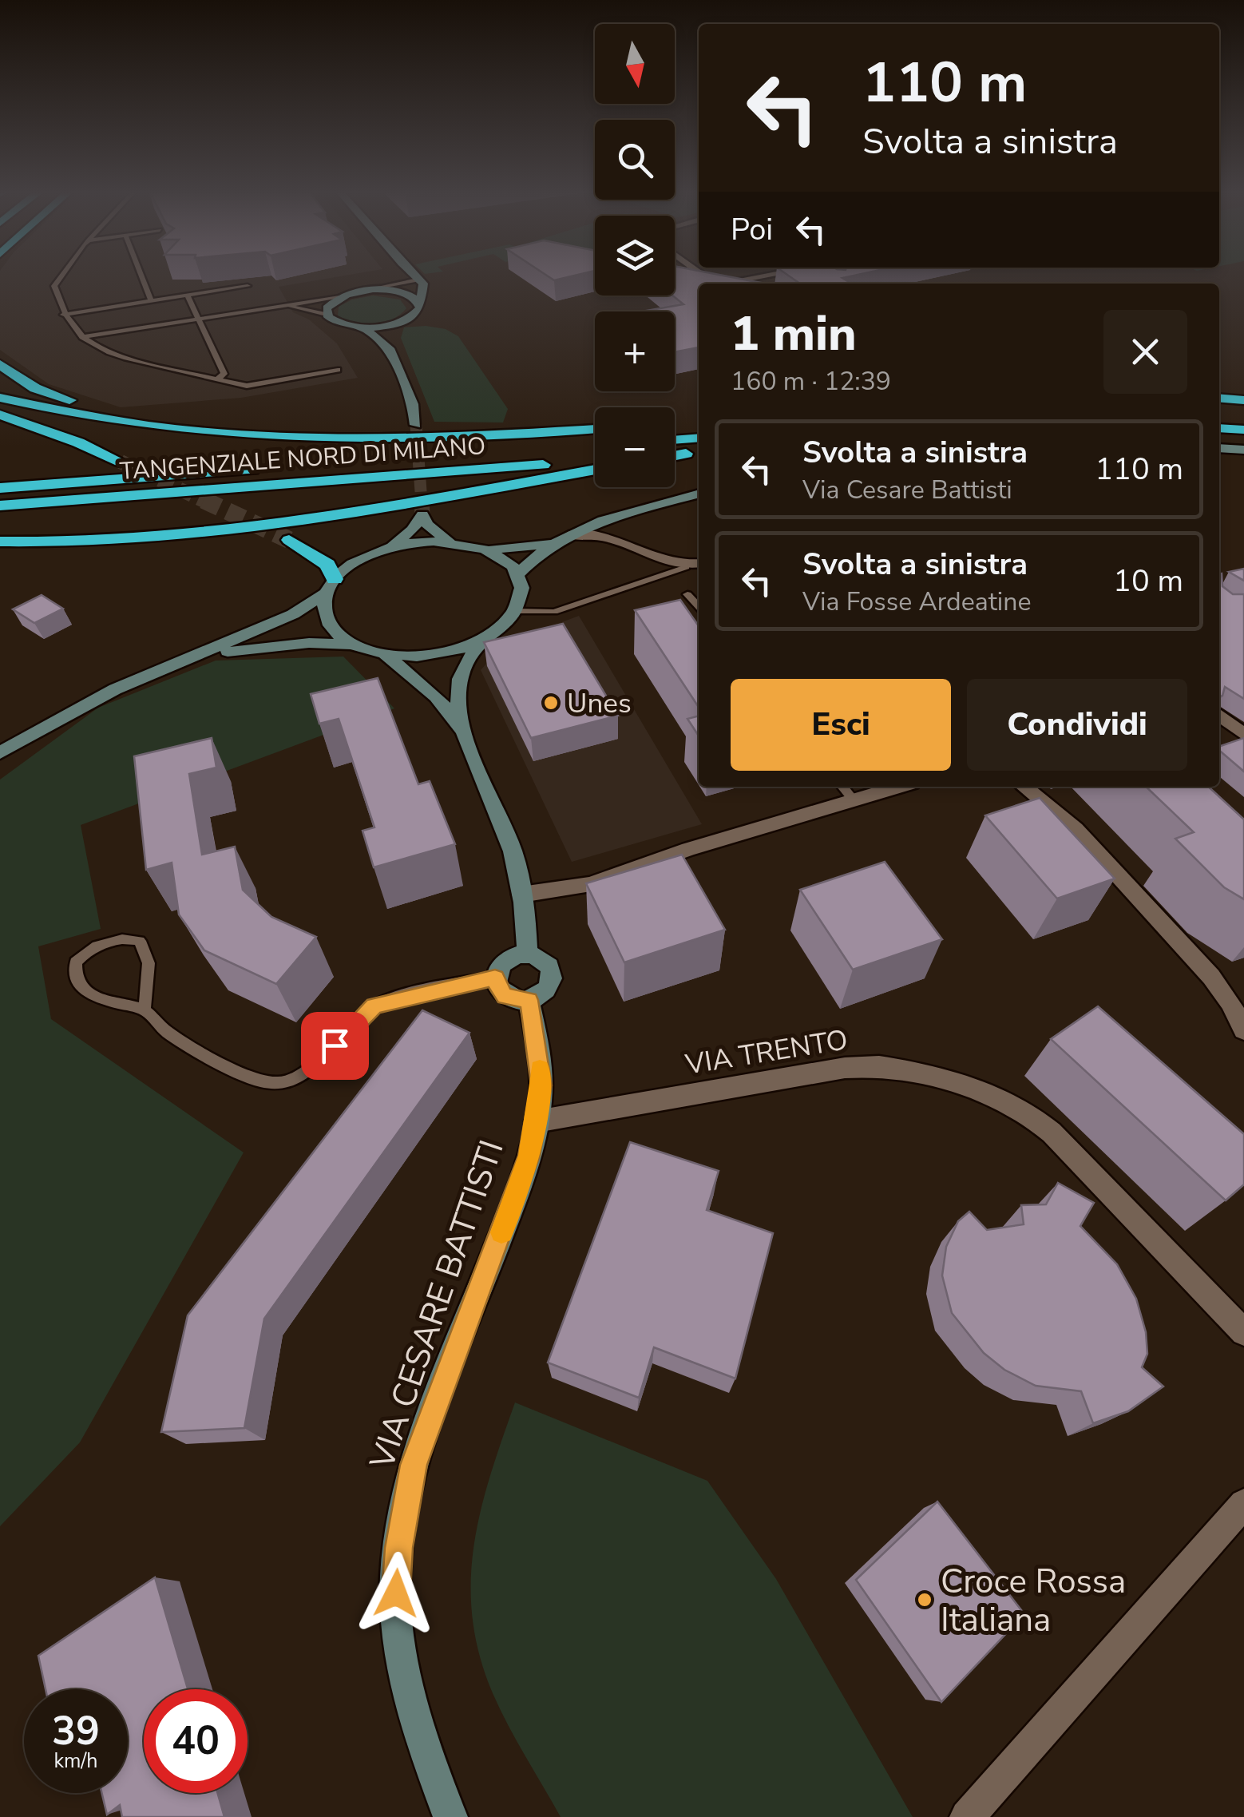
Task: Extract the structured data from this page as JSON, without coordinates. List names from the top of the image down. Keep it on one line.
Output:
{"streets":{"highway":["TANGENZIALE NORD DI MILANO"],"street":["VIA TRENTO","VIA CESARE BATTISTI"]},"crossings":[["VIA TRENTO","VIA CESARE BATTISTI"]],"places":["Unes","Croce Rossa Italiana"],"north":"bottom","page":{"map_buttons":["+","−"],"turn":["110 m","Svolta a sinistra"],"then":"Poi","heading":["1 min","160 m · 12:39"],"list":[{"name":"Svolta a sinistra","note":"Via Cesare Battisti","value":"110 m"},{"name":"Svolta a sinistra","note":"Via Fosse Ardeatine","value":"10 m"}],"buttons":["Esci","Condividi"],"speed":"39 km/h","limit":"40"}}
